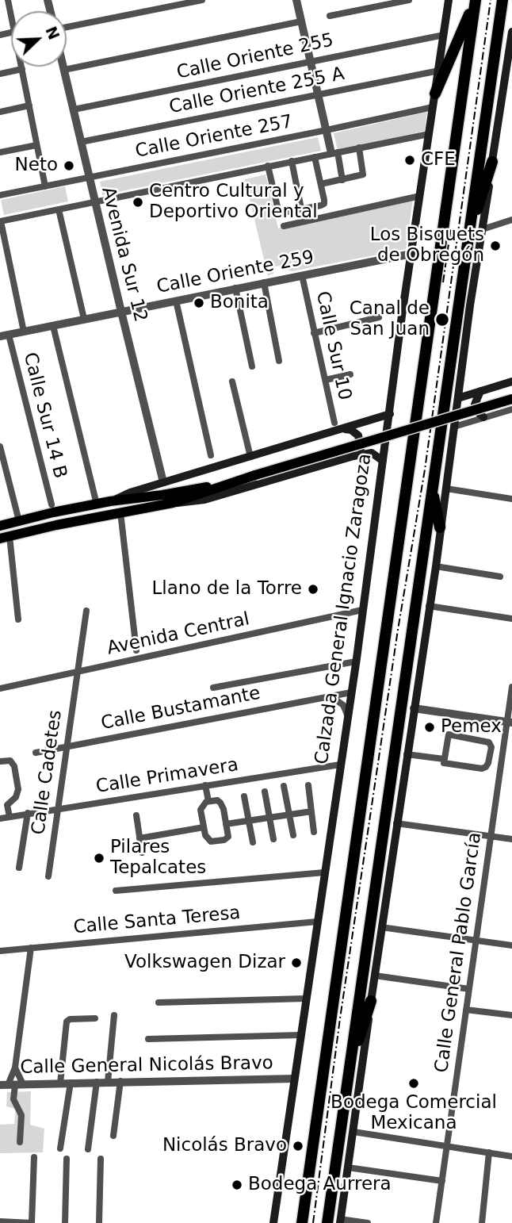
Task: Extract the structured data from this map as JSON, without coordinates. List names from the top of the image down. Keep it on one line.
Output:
{"streets":{"main road":["Calzada General Ignacio Zaragoza"],"street":["Calle Oriente 255","Calle Oriente 255 A","Calle Oriente 257","Avenida Sur 12","Calle Oriente 259","Calle Sur 10","Calle Sur 14 B","Avenida Central","Calle Bustamante","Calle Cadetes","Calle Primavera","Calle Santa Teresa","Calle General Pablo García","Calle General Nicolás Bravo"]},"crossings":[["Calle Oriente 255","Avenida Sur 12"],["Calle Oriente 255","Calzada General Ignacio Zaragoza"],["Calle Oriente 255 A","Avenida Sur 12"],["Calle Oriente 255 A","Calzada General Ignacio Zaragoza"],["Calle Oriente 257","Avenida Sur 12"],["Calle Oriente 257","Calzada General Ignacio Zaragoza"],["Avenida Sur 12","Calle Oriente 259"],["Calle Oriente 259","Calle Sur 10"],["Calle Oriente 259","Calle Sur 14 B"],["Calle Oriente 259","Calzada General Ignacio Zaragoza"],["Calzada General Ignacio Zaragoza","Avenida Central"],["Calzada General Ignacio Zaragoza","Calle Bustamante"],["Calzada General Ignacio Zaragoza","Calle Primavera"],["Calzada General Ignacio Zaragoza","Calle Santa Teresa"],["Calzada General Ignacio Zaragoza","Calle General Nicolás Bravo"],["Avenida Central","Calle Cadetes"],["Calle Bustamante","Calle Cadetes"],["Calle Cadetes","Calle Primavera"]],"places":["CFE","Neto","Centro Cultural y Deportivo Oriental","Los Bisquets de Obregón","Bonita","Canal de San Juan","Llano de la Torre","Pemex","Pilares Tepalcates","Volkswagen Dizar","Bodega Comercial Mexicana","Nicolás Bravo","Bodega Aurrera"],"north":"top right"}
